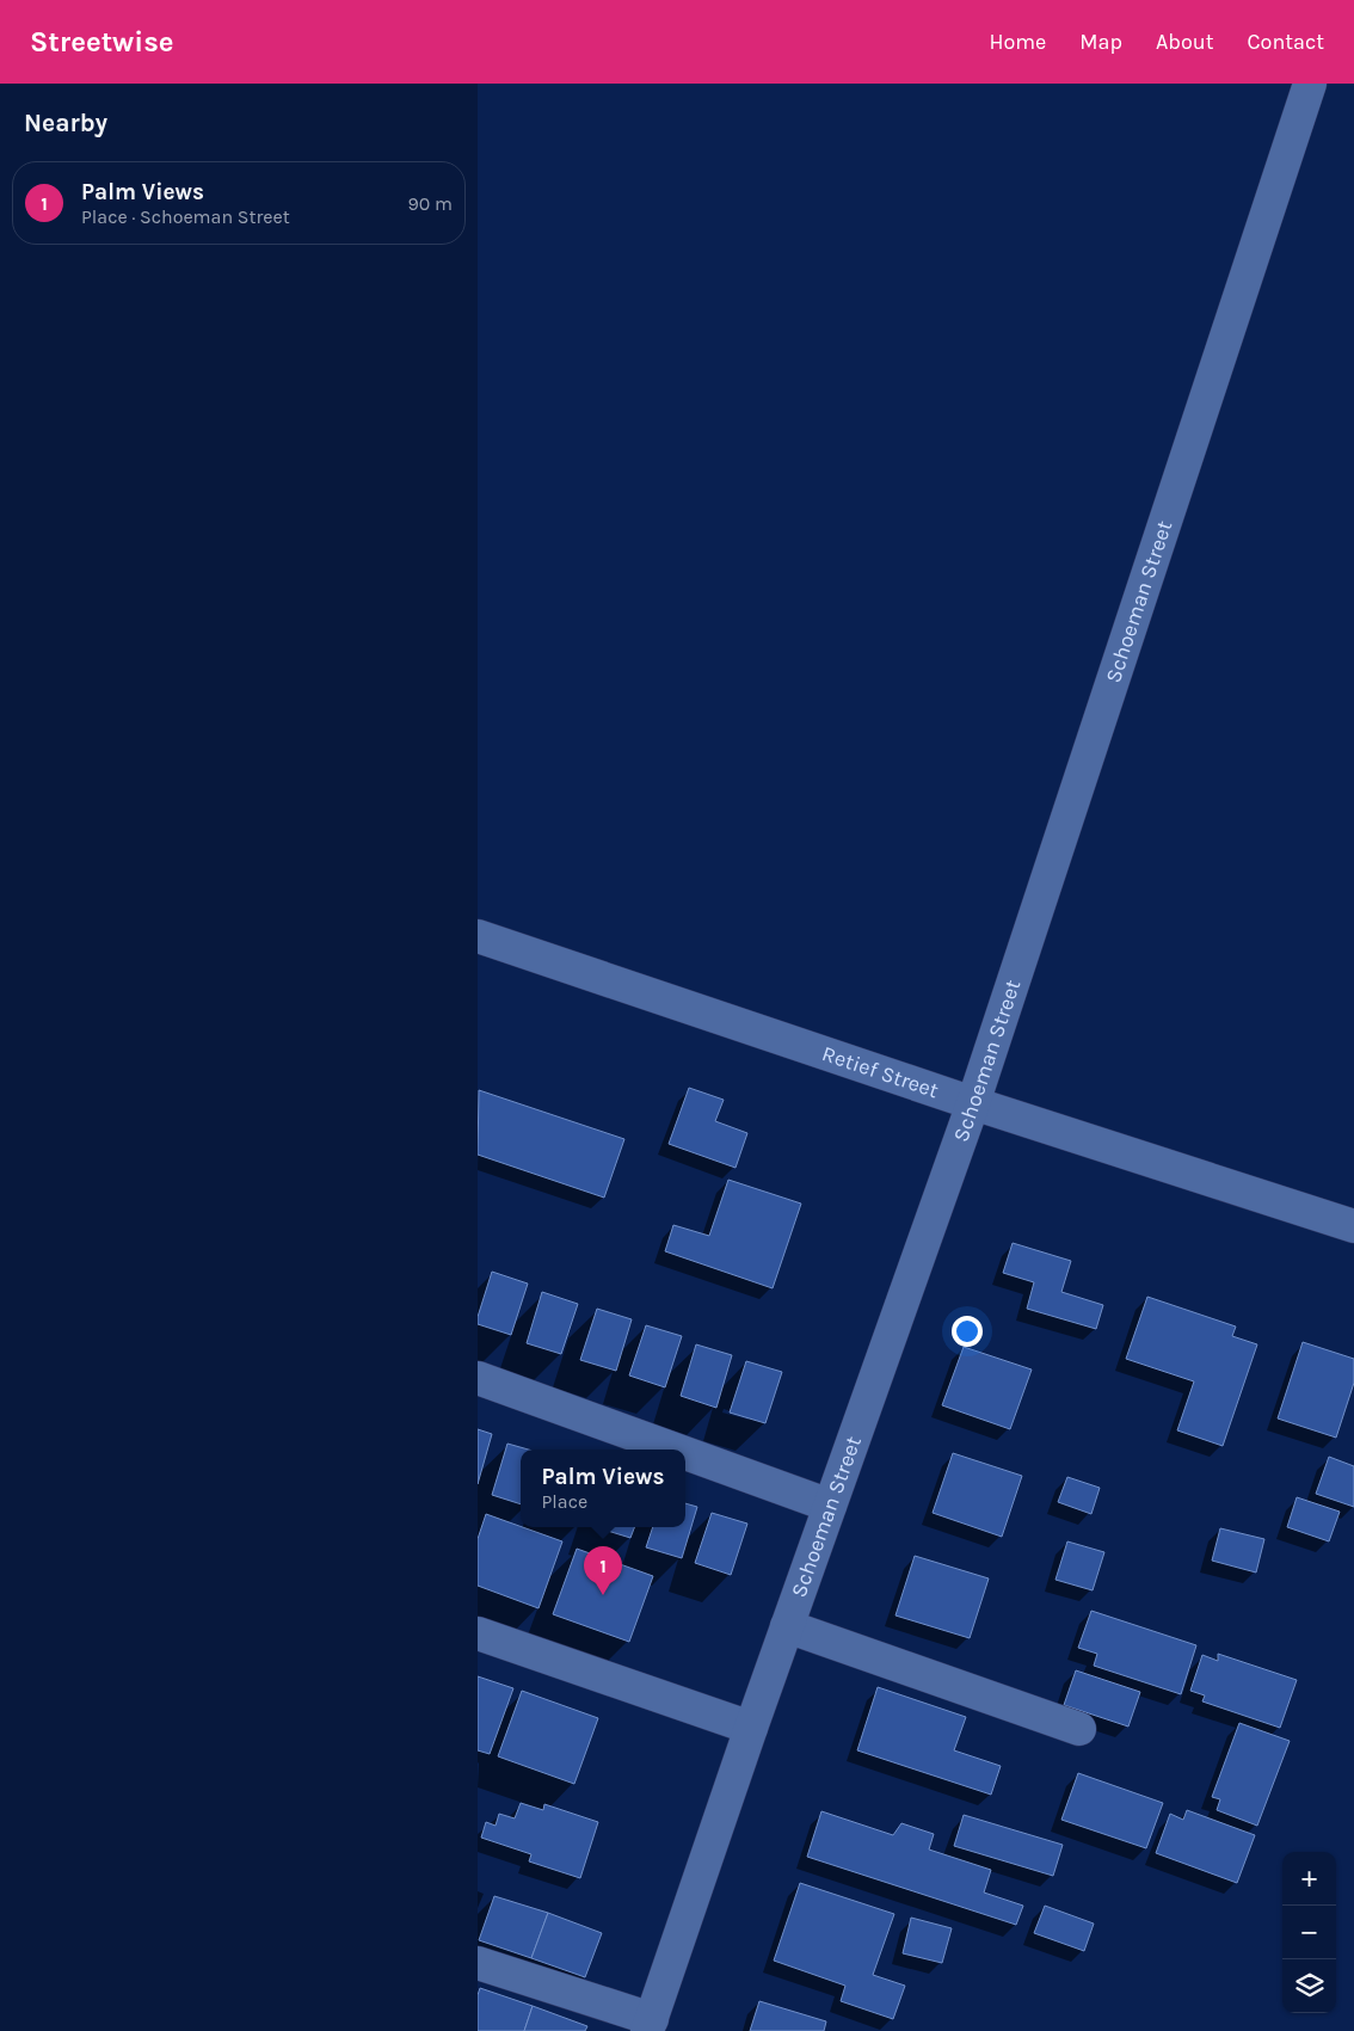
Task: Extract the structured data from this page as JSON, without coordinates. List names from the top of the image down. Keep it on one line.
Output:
{"streets":{"street":["Schoeman Street","Retief Street"]},"crossings":[["Schoeman Street","Retief Street"]],"page":{"header":"Streetwise","nav":["Home","Map","About","Contact"],"heading":"Nearby","list":[{"mark":"1","name":"Palm Views","note":"Place · Schoeman Street","value":"90 m"}],"popup":["Palm Views","Place"],"pins":"1","map_buttons":["+","−"]}}
